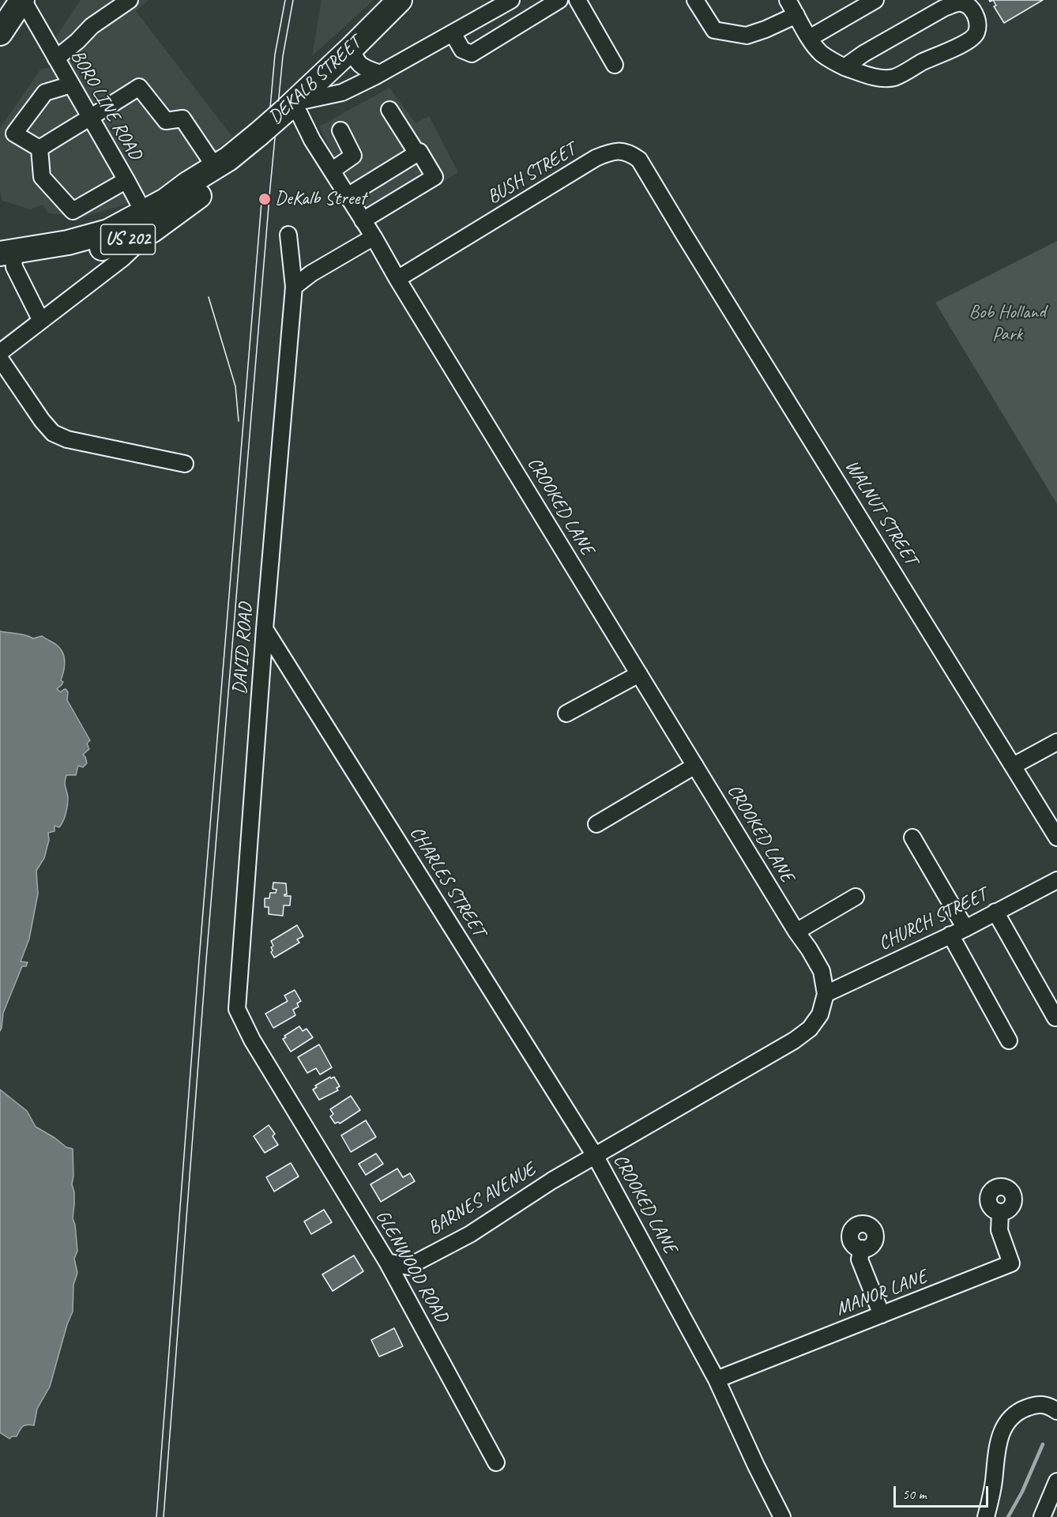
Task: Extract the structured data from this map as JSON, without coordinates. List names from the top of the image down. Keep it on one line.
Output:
{"streets":{"highway":["DEKALB STREET","US 202"],"street":["BORO LINE ROAD","BUSH STREET","CROOKED LANE","WALNUT STREET","DAVID ROAD","CHARLES STREET","CHURCH STREET","BARNES AVENUE","GLENWOOD ROAD","MANOR LANE"]},"crossings":[["DEKALB STREET","BORO LINE ROAD"],["DEKALB STREET","CROOKED LANE"],["BUSH STREET","CROOKED LANE"],["BUSH STREET","WALNUT STREET"],["CROOKED LANE","CHARLES STREET"],["CROOKED LANE","CHURCH STREET"],["CROOKED LANE","BARNES AVENUE"],["CROOKED LANE","MANOR LANE"],["DAVID ROAD","CHARLES STREET"],["DAVID ROAD","GLENWOOD ROAD"],["CHARLES STREET","BARNES AVENUE"],["BARNES AVENUE","GLENWOOD ROAD"]],"parks":["Bob Holland Park"],"places":["DeKalb Street"],"scale_bar":"50 m"}
